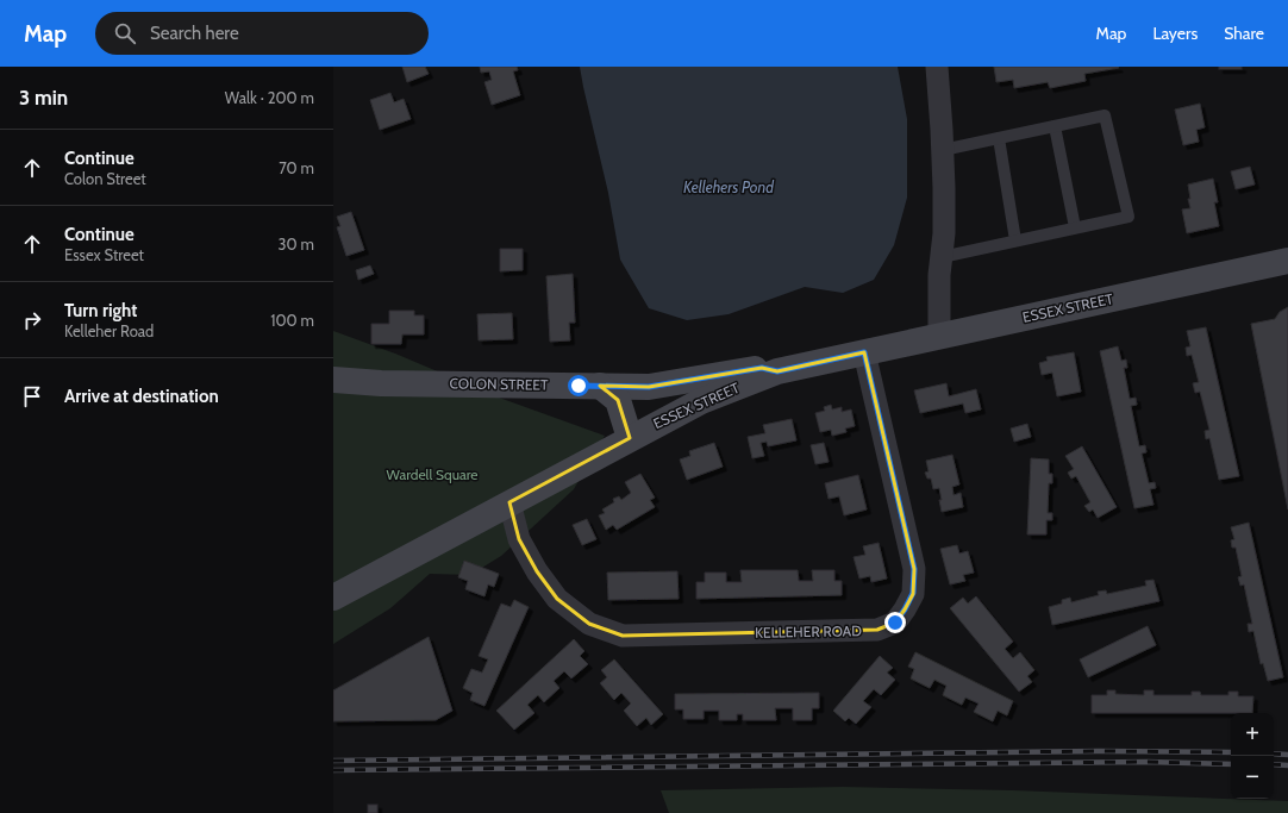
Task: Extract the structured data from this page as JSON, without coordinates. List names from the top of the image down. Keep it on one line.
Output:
{"streets":{"main road":["ESSEX STREET","COLON STREET"],"street":["KELLEHER ROAD"]},"crossings":[["ESSEX STREET","COLON STREET"],["ESSEX STREET","KELLEHER ROAD"]],"water":["Kellehers Pond"],"parks":["Wardell Square"],"page":{"header":"Map","search":"Search here","nav":["Map","Layers","Share"],"heading":["3 min","Walk · 200 m"],"list":[["Continue","Colon Street","70 m"],["Continue","Essex Street","30 m"],["Turn right","Kelleher Road","100 m"],"Arrive at destination"],"map_buttons":["+","−"]}}
